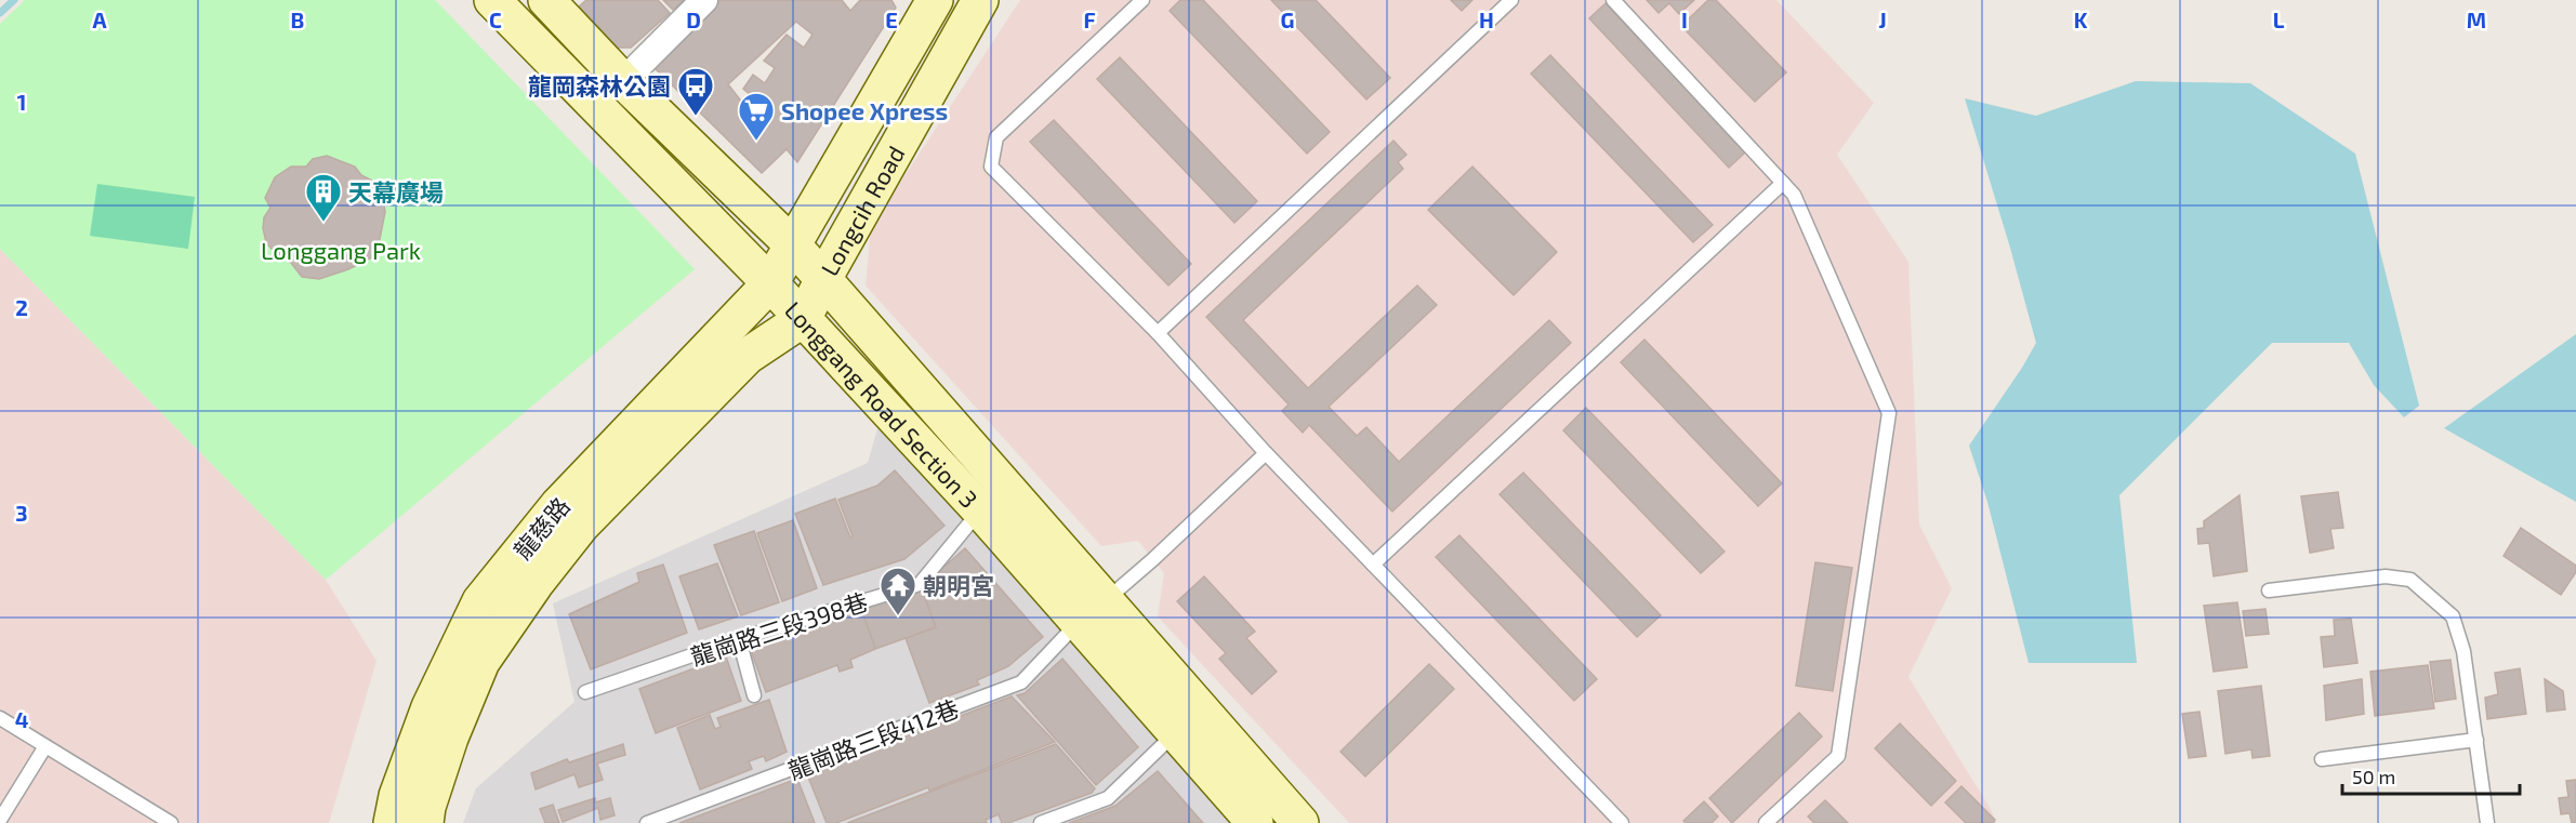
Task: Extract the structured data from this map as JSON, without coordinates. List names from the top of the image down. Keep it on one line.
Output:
{"streets":{"main road":["Longcih Road","Longgang Road Section 3","龍慈路"],"lane":["龍崗路三段398巷","龍崗路三段412巷"]},"crossings":[["Longcih Road","Longgang Road Section 3"],["Longcih Road","龍慈路"],["Longgang Road Section 3","龍慈路"],["Longgang Road Section 3","龍崗路三段398巷"],["Longgang Road Section 3","龍崗路三段412巷"]],"parks":["Longgang Park"],"places":{"bus stop":["龍岡森林公園"],"supermarket":["Shopee Xpress"],"building":["天幕廣場"],"temple":["朝明宮"]},"scale_bar":"50 m","grid":{"columns":["A","B","C","D","E","F","G","H","I","J","K","L","M"],"rows":["1","2","3","4"]}}
